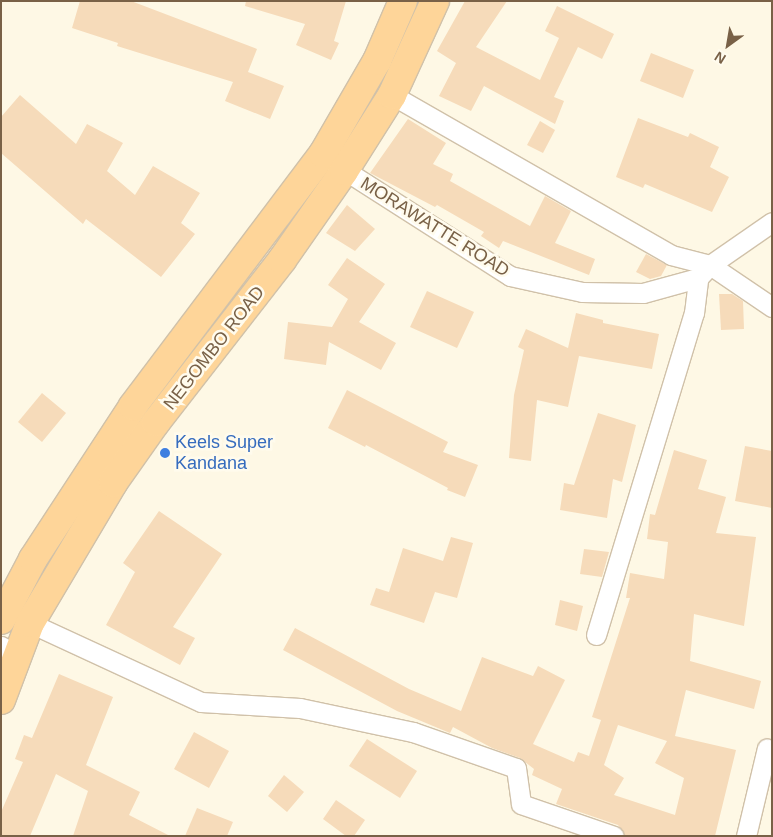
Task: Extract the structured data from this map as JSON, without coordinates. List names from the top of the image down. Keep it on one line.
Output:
{"streets":{"highway":["NEGOMBO ROAD"],"street":["MORAWATTE ROAD"]},"crossings":[["MORAWATTE ROAD","NEGOMBO ROAD"]],"places":["Keels Super Kandana"],"north":"bottom left"}
